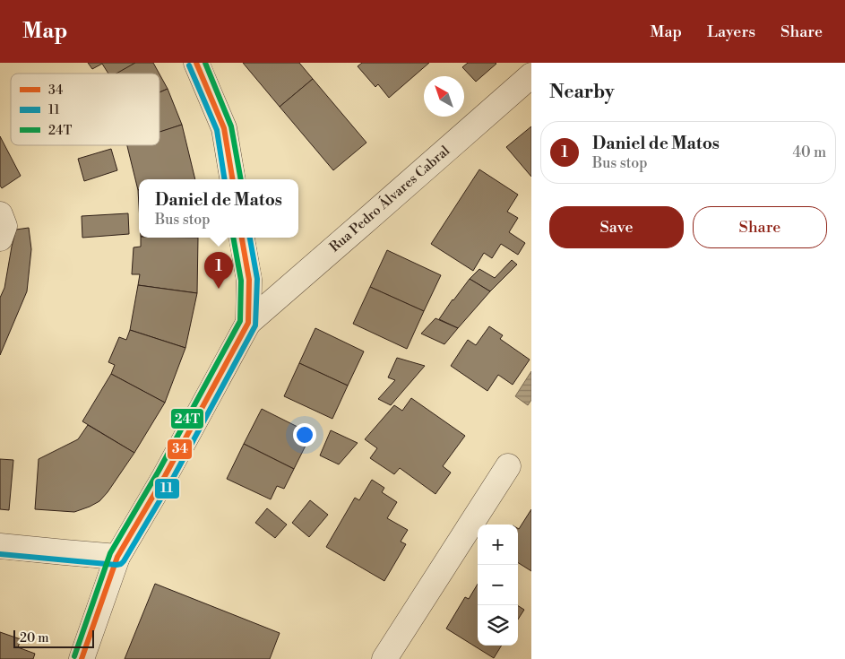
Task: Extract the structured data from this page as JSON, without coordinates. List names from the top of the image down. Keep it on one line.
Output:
{"streets":{"street":["Rua Pedro Álvares Cabral"]},"lines":["transit line 34","transit line 24T","transit line 11"],"legend":["34","11","24T"],"scale_bar":"20 m","north":"top left","page":{"header":"Map","nav":["Map","Layers","Share"],"heading":"Nearby","list":[{"mark":"1","name":"Daniel de Matos","note":"Bus stop","value":"40 m"}],"popup":["Daniel de Matos","Bus stop"],"buttons":["Save","Share"],"pins":"1","map_buttons":["+","−"],"scale":"20 m"}}
